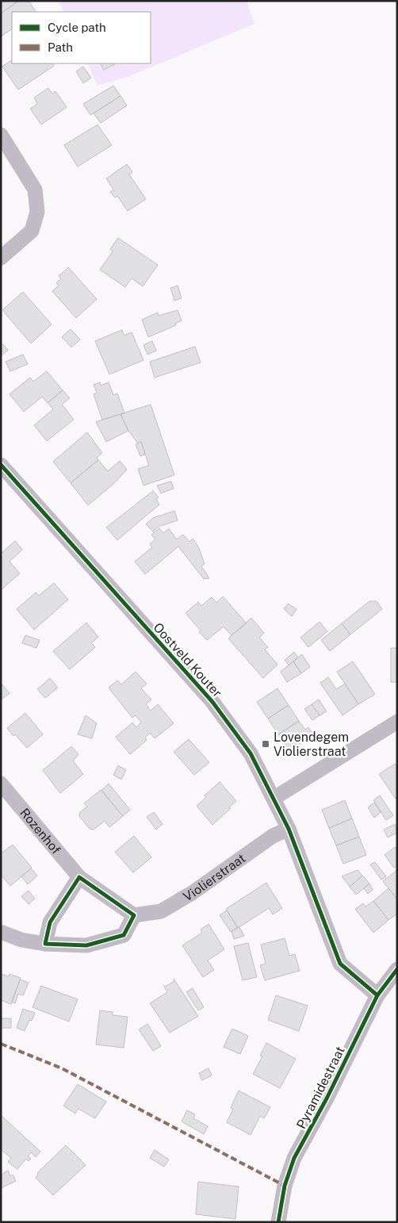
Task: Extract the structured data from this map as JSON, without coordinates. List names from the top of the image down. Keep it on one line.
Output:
{"streets":{"street":["Oostveld Kouter","Rozenhof","Violierstraat","Pyramidestraat"]},"crossings":[["Oostveld Kouter","Violierstraat"],["Oostveld Kouter","Pyramidestraat"],["Rozenhof","Violierstraat"]],"places":{"transit":["Lovendegem Violierstraat"]},"legend":["Cycle path","Path"]}
